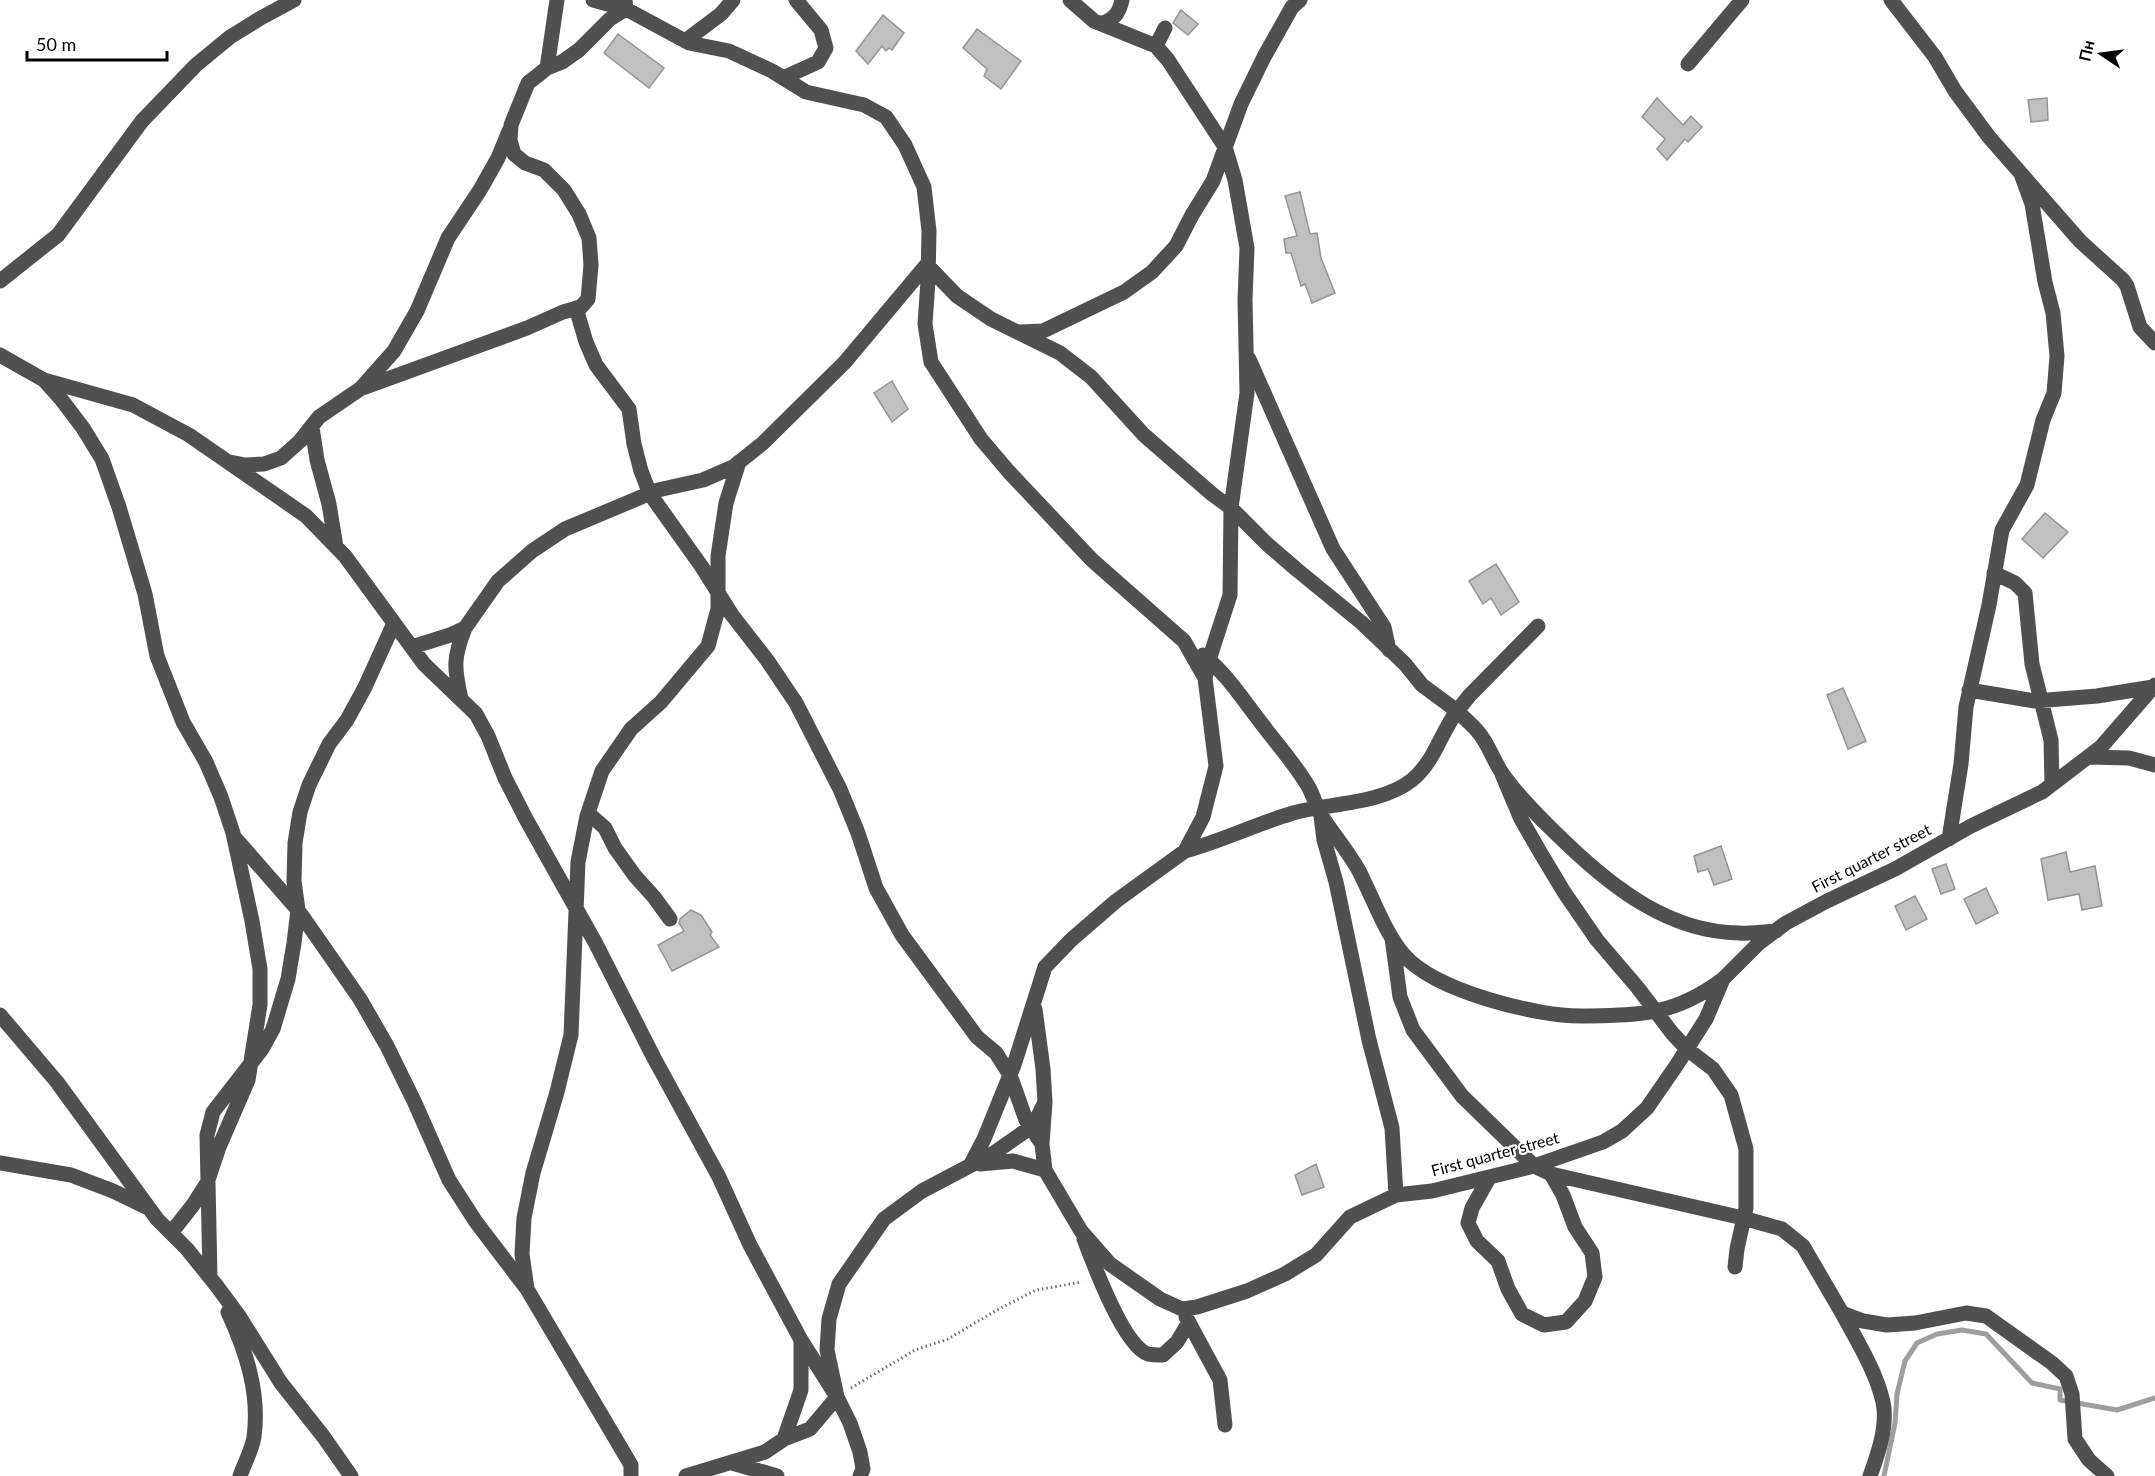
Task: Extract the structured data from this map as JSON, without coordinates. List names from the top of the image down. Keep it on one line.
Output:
{"streets":{"street":["First quarter street"]},"scale_bar":"50 m","north":"left"}
